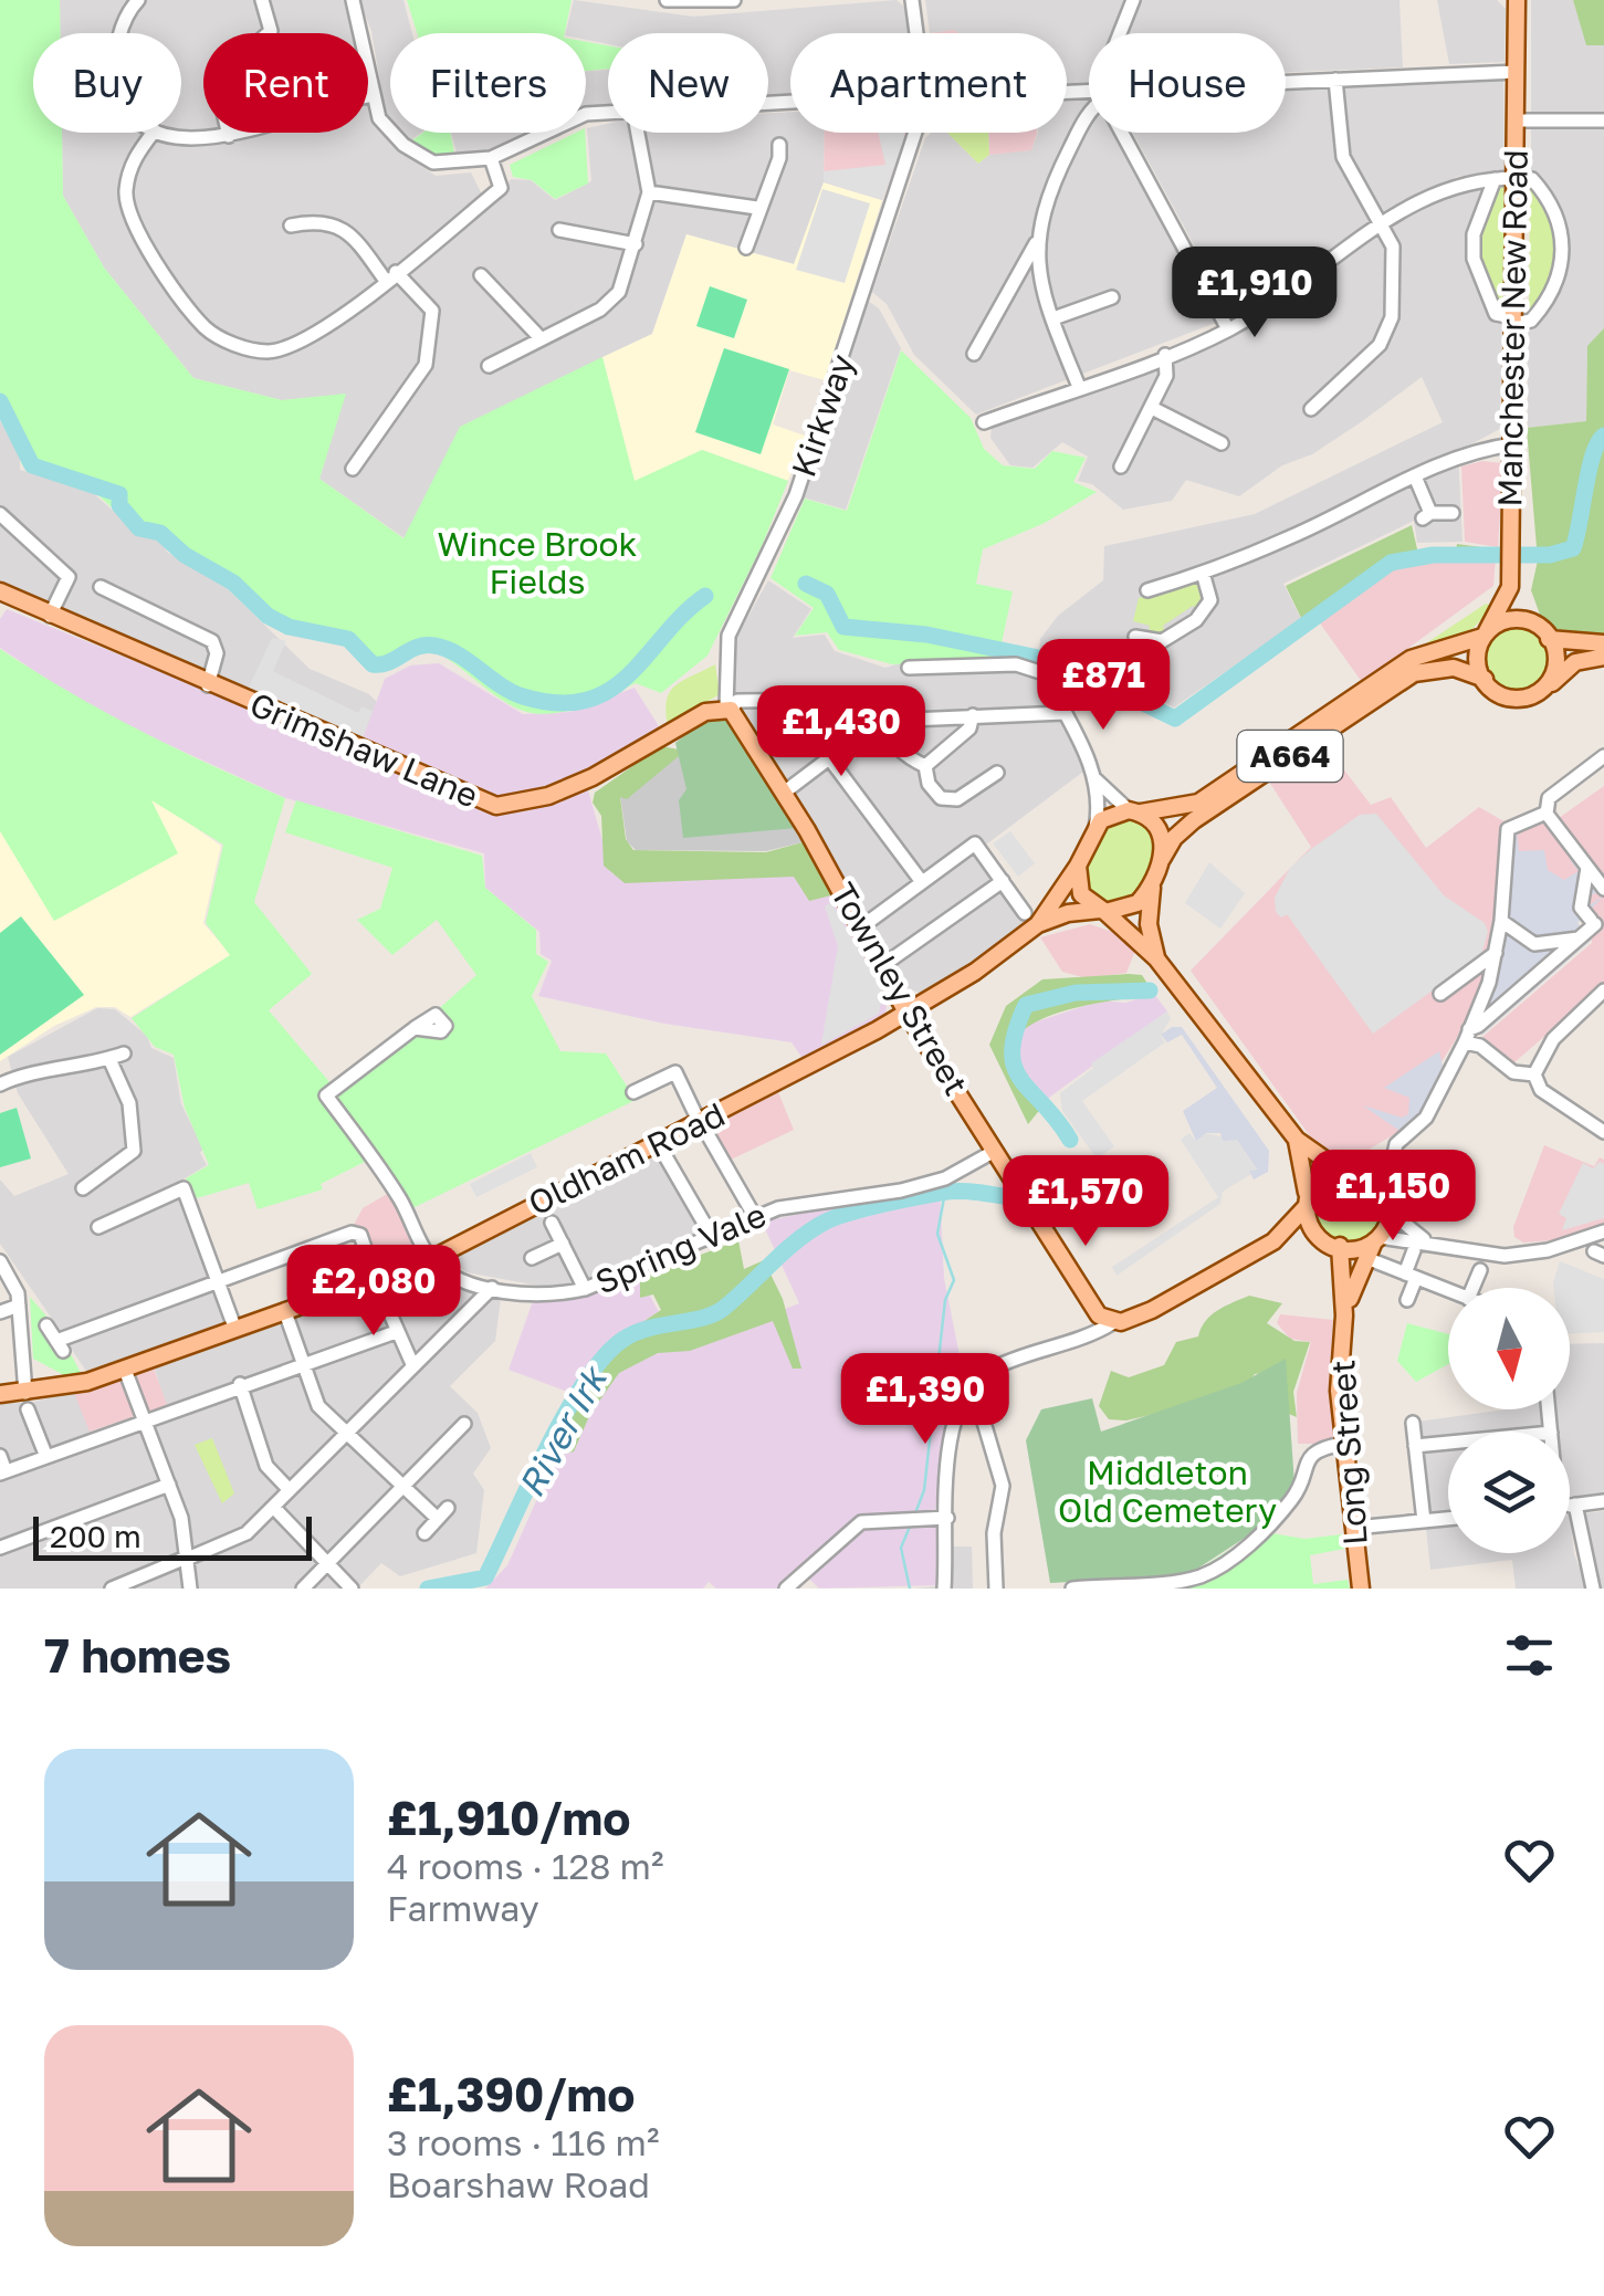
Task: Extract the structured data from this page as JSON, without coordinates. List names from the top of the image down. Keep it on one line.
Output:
{"streets":{"main road":["Manchester New Road","Grimshaw Lane","A664","Townley Street","Oldham Road","Long Street"],"street":["Kirkway","Spring Vale"]},"crossings":[["Manchester New Road","A664"],["Kirkway","Grimshaw Lane"],["Kirkway","Townley Street"],["Grimshaw Lane","Townley Street"],["A664","Oldham Road"],["Townley Street","Oldham Road"],["Townley Street","Spring Vale"],["Oldham Road","Spring Vale"]],"water":["River Irk"],"parks":["Wince Brook Fields","Middleton Old Cemetery"],"scale_bar":"200 m","north":"bottom","page":{"chip":["Buy","Rent","Filters","New","Apartment","House"],"price":["£1,910","£871","£1,430","£1,150","£1,570","£2,080","£1,390"],"scale":"200 m","heading":"7 homes","list":[{"name":"£1,910/mo","note":"4 rooms · 128 m² · Farmway"},{"name":"£1,390/mo","note":"3 rooms · 116 m² · Boarshaw Road"}]}}
